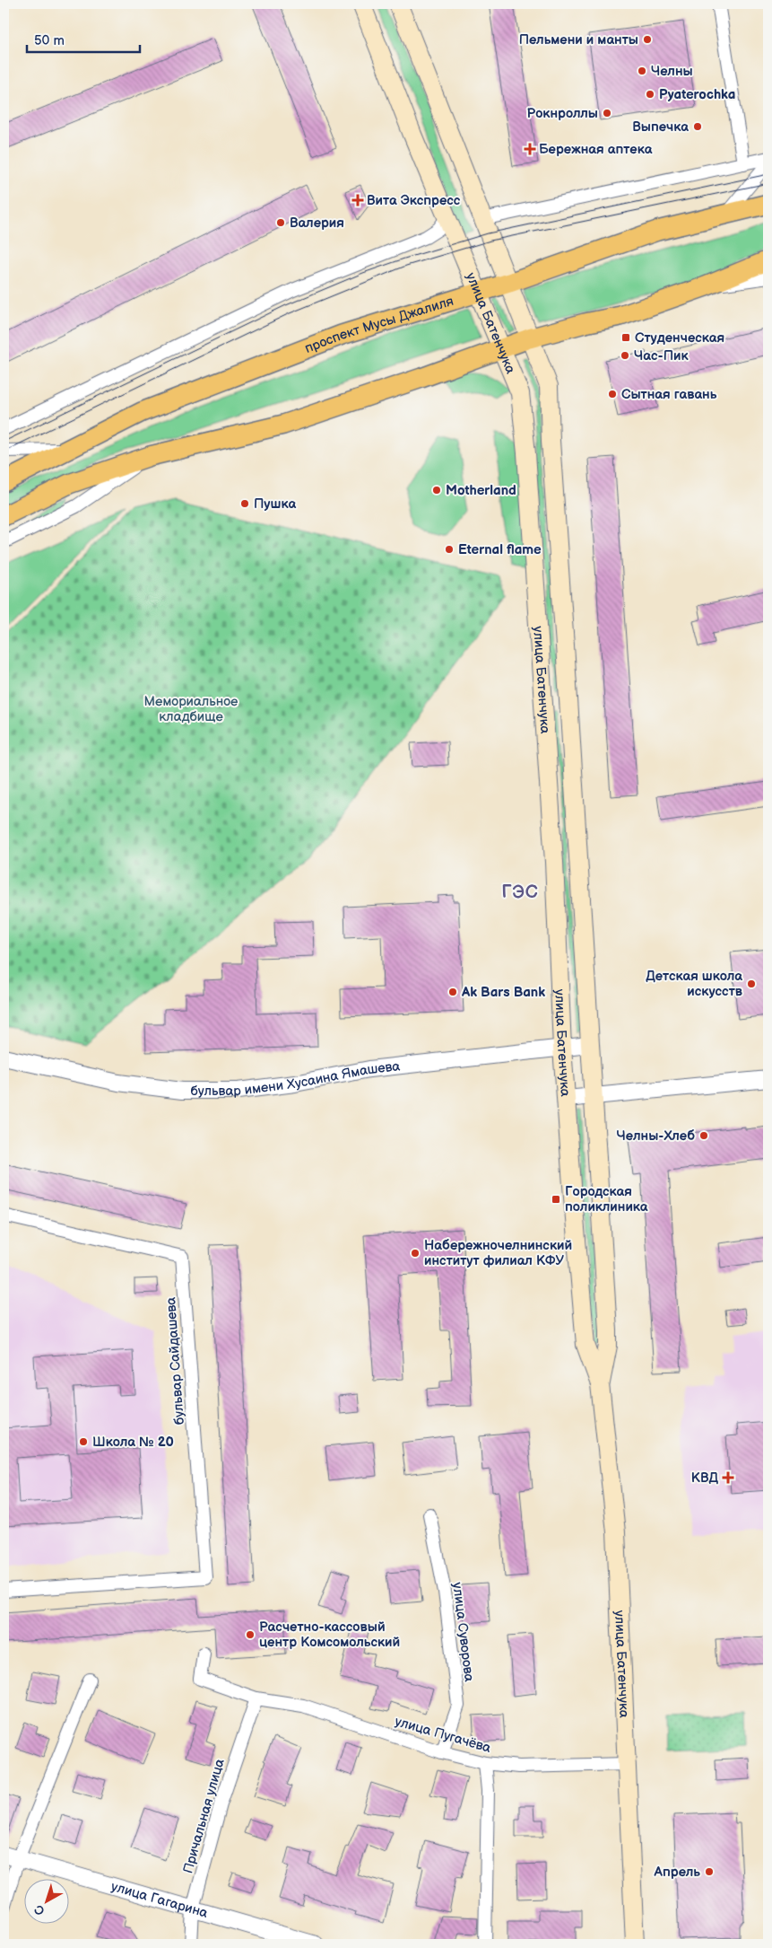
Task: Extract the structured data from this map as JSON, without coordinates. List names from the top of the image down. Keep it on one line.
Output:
{"streets":{"main road":["улица Батенчука","проспект Мусы Джалиля"],"street":["бульвар имени Хусаина Ямашева","бульвар Сайдашева","улица Суворова","улица Пугачёва","Причальная улица","улица Гагарина"]},"crossings":[["улица Батенчука","проспект Мусы Джалиля"],["улица Батенчука","бульвар имени Хусаина Ямашева"],["улица Батенчука","улица Пугачёва"],["улица Суворова","улица Пугачёва"],["улица Пугачёва","Причальная улица"],["Причальная улица","улица Гагарина"]],"districts":["ГЭС"],"parks":["Мемориальное кладбище"],"places":{"other":["Пельмени и манты","Челны","Pyaterochka","Рокнроллы","Выпечка","Валерия","Час-Пик","Сытная гавань","Motherland","Пушка","Eternal flame","Детская школа искусств","Ak Bars Bank","Челны-Хлеб","Набережночелнинский институт филиал КФУ","Школа № 20","Расчетно-кассовый центр Комсомольский","Апрель"],"health":["Бережная аптека","Вита Экспресс","КВД"],"transit":["Студенческая","Городская поликлиника"]},"scale_bar":"50 m","north":"bottom left"}
